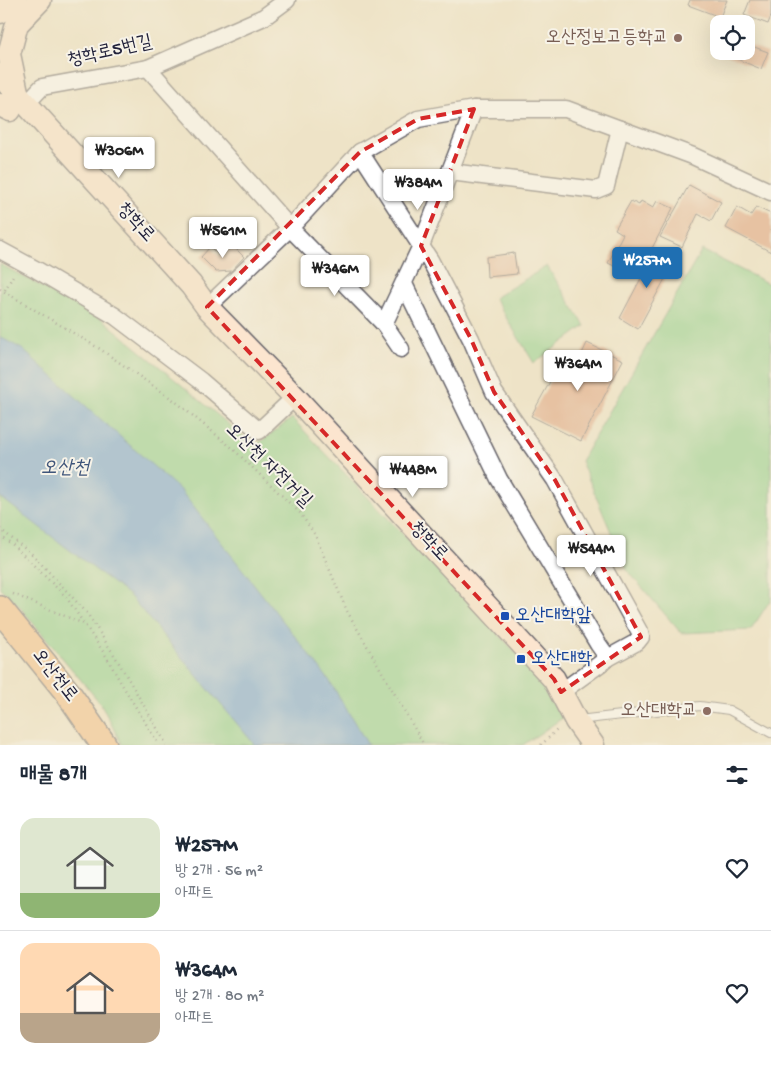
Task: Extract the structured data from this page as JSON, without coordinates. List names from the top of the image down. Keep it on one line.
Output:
{"streets":{"main road":["오산천로"],"street":["청학로5번길","청학로"],"path":["오산천 자전거길"]},"crossings":[["청학로5번길","청학로"]],"water":["오산천"],"places":{"other":["오산정보고등학교","오산대학교"],"transit":["오산대학앞","오산대학"]},"page":{"price":["₩306M","₩384M","₩561M","₩257M","₩346M","₩364M","₩448M","₩544M"],"heading":"매물 8개","list":[{"name":"₩257M","note":"방 2개 · 56 m² · 아파트"},{"name":"₩364M","note":"방 2개 · 80 m² · 아파트"}]}}
